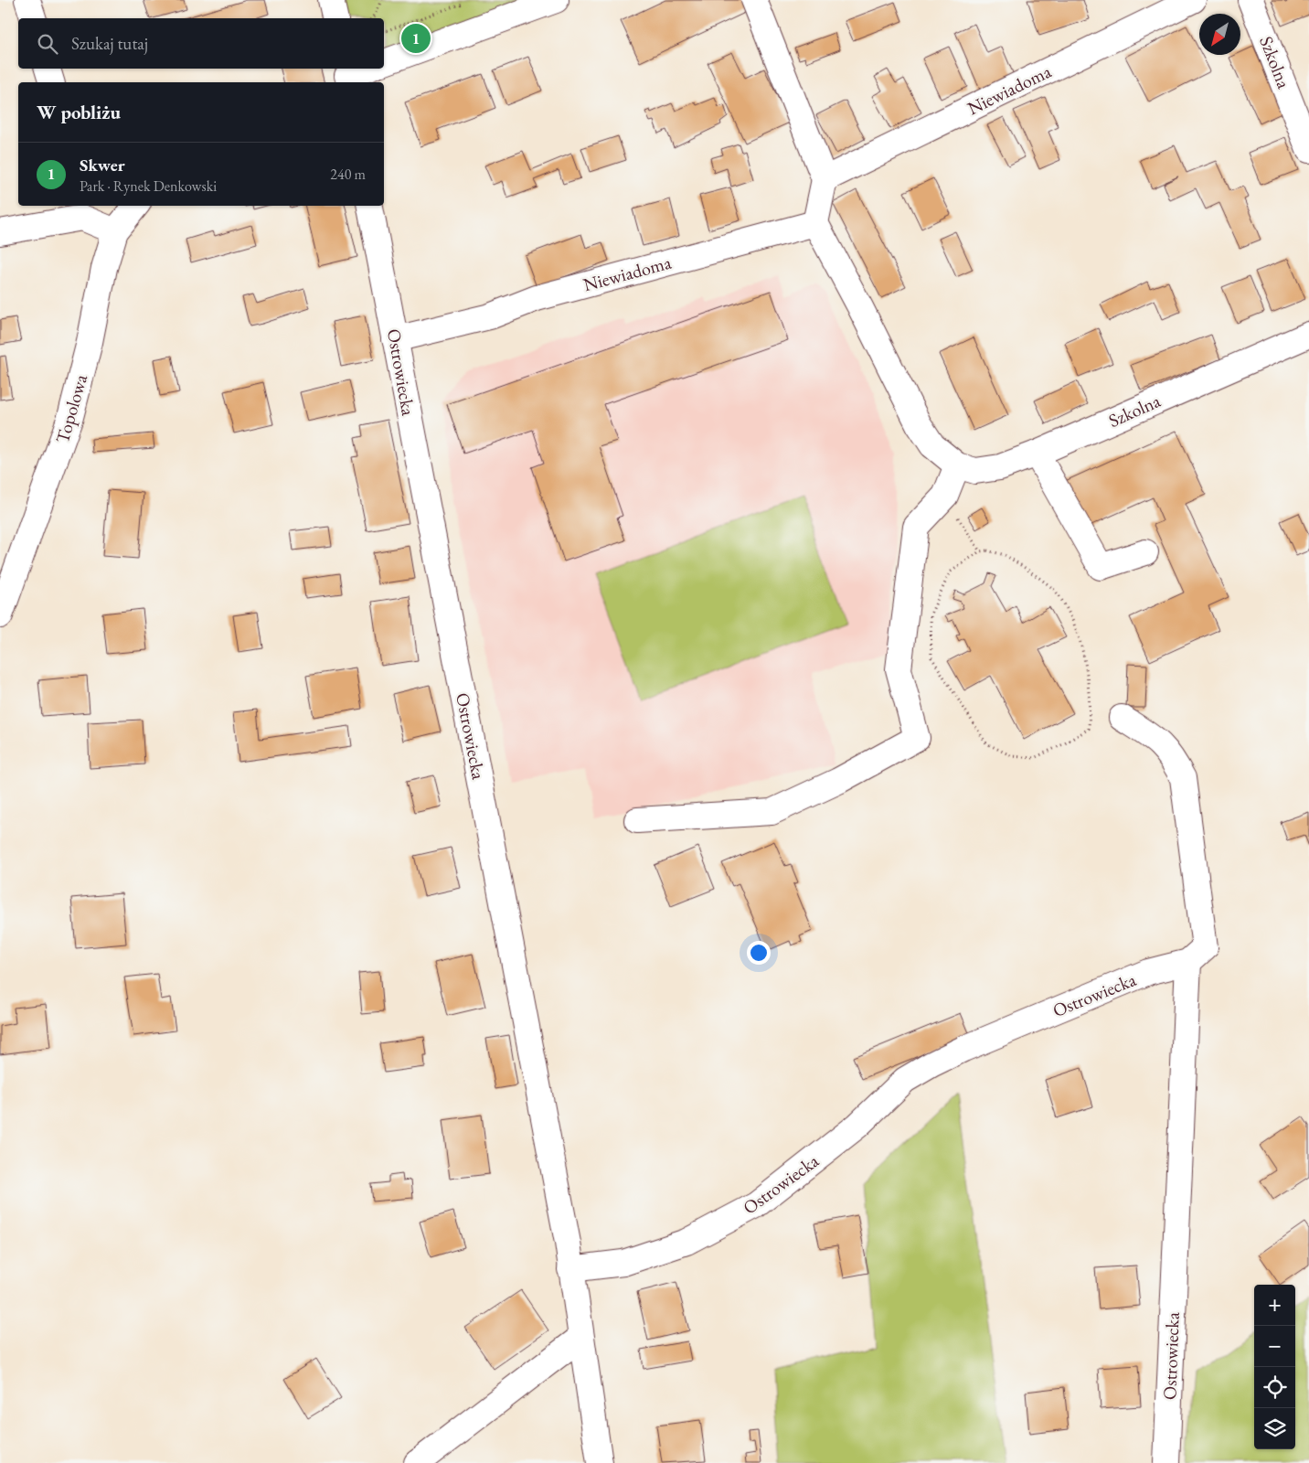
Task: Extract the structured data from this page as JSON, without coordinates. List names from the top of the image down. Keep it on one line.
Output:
{"streets":{"street":["Szkolna","Niewiadoma","Ostrowiecka","Topolowa"]},"crossings":[["Szkolna","Niewiadoma"],["Niewiadoma","Ostrowiecka"]],"north":"bottom left","page":{"search":"Szukaj tutaj","pins":"1","heading":"W pobliżu","list":[{"mark":"1","name":"Skwer","note":"Park · Rynek Denkowski","value":"240 m"}],"map_buttons":["+","−"]}}
